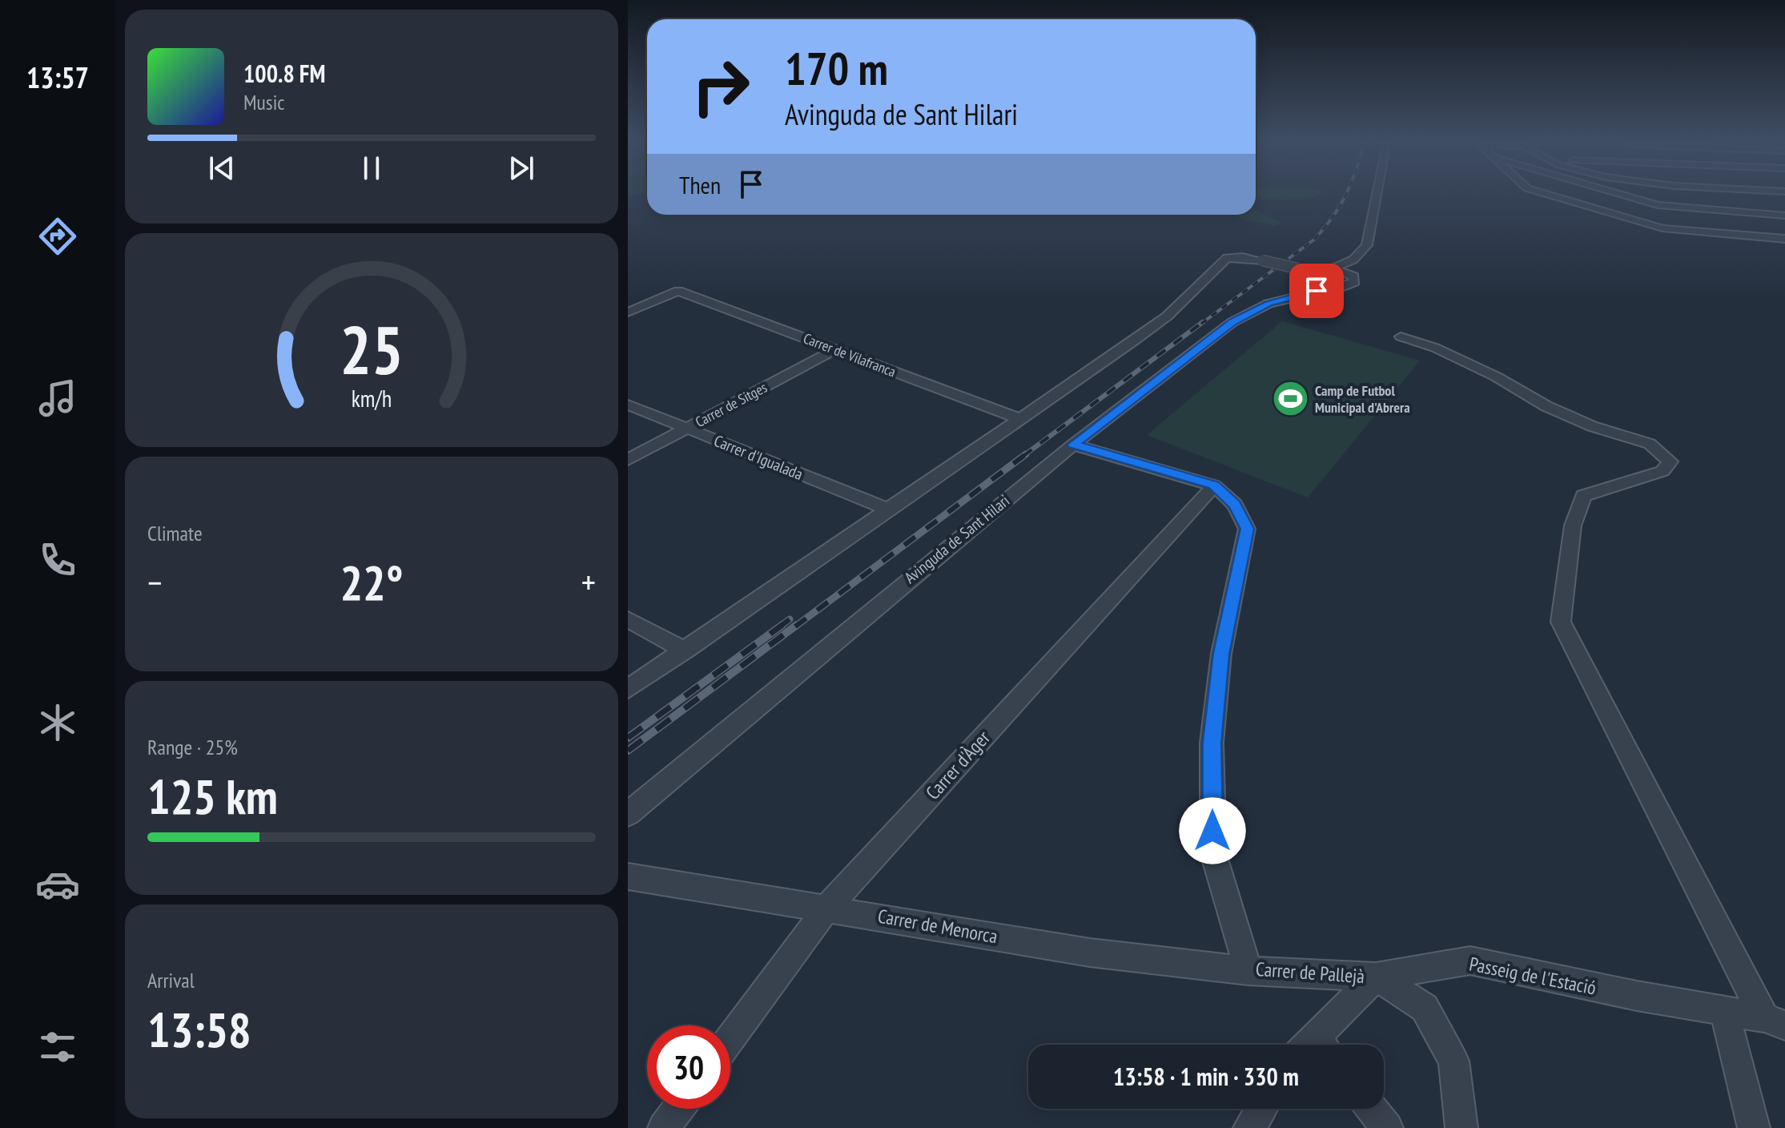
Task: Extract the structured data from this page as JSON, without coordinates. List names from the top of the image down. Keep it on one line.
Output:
{"streets":{"street":["Carrer de Vilafranca","Carrer de Sitges","Carrer d'Igualada","Avinguda de Sant Hilari","Carrer d'Àger","Carrer de Menorca","Carrer de Pallejà","Passeig de l'Estació"]},"crossings":[["Carrer de Vilafranca","Carrer de Sitges"],["Carrer de Sitges","Carrer d'Igualada"],["Avinguda de Sant Hilari","Carrer de Pallejà"],["Carrer d'Àger","Carrer de Menorca"],["Carrer d'Àger","Carrer de Pallejà"],["Carrer de Menorca","Carrer de Pallejà"],["Carrer de Pallejà","Passeig de l'Estació"]],"places":{"sports":["Camp de Futbol Municipal d'Abrera"]},"page":{"tabs":"13:57","turn":["170 m","Avinguda de Sant Hilari"],"song":["100.8 FM","Music"],"then":"Then","tile":["Climate",["Range · 25%","125 km"],["Arrival","13:58"]],"heat":["−","22°","+"],"limit":"30","trip":"13:58 · 1 min · 330 m","gauge":["25","km/h"]}}
